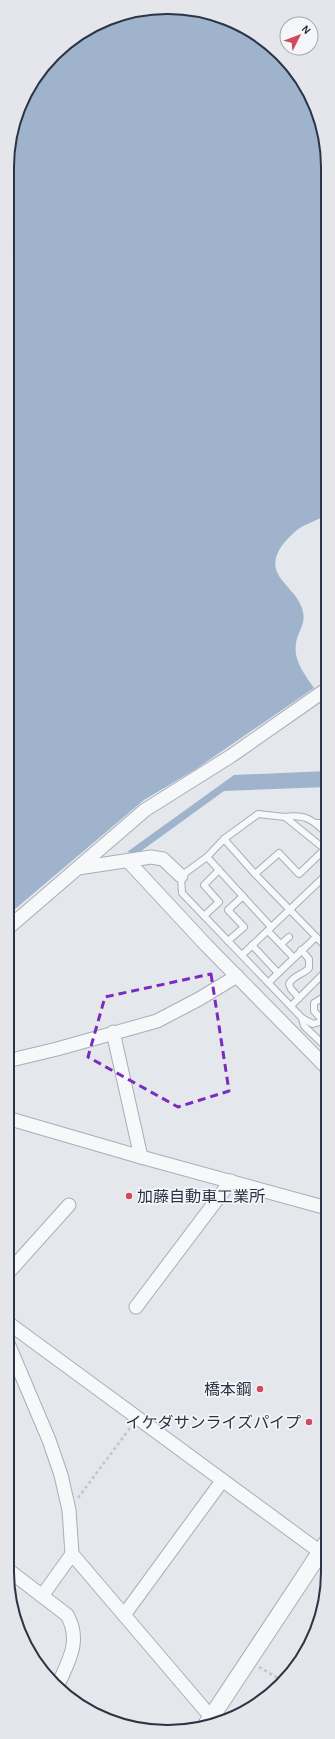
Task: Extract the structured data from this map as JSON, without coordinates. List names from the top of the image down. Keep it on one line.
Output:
{"places":["加藤自動車工業所","橋本鋼","イケダサンライズパイプ"],"north":"top right"}
